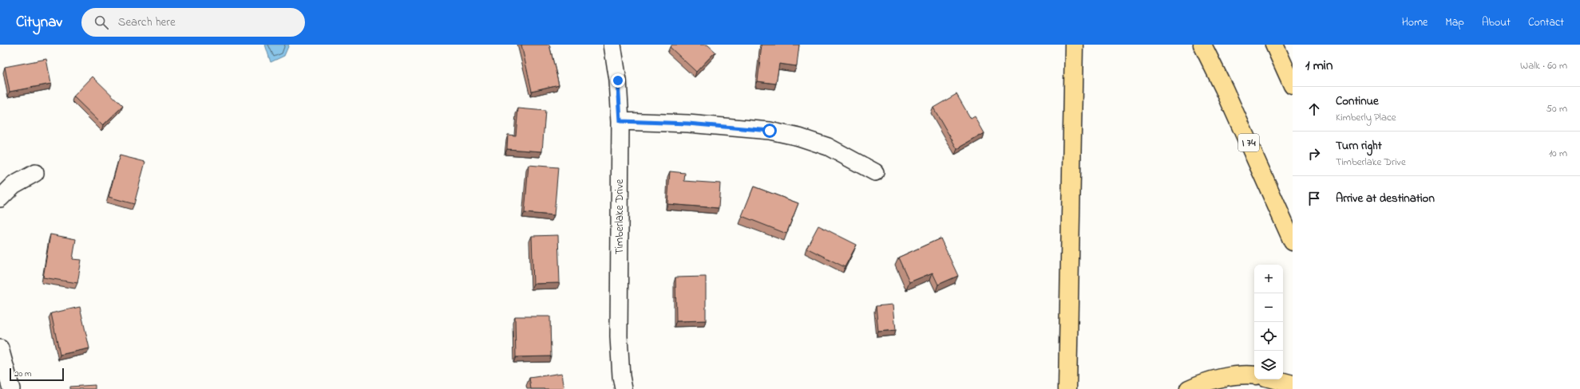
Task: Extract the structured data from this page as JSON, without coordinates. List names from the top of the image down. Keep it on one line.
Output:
{"streets":{"highway":["I 74"],"street":["Timberlake Drive"]},"scale_bar":"20 m","page":{"header":"Citynav","search":"Search here","nav":["Home","Map","About","Contact"],"heading":["1 min","Walk · 60 m"],"list":[["Continue","Kimberly Place","50 m"],["Turn right","Timberlake Drive","10 m"],"Arrive at destination"],"map_buttons":["+","−"],"scale":"20 m"}}
